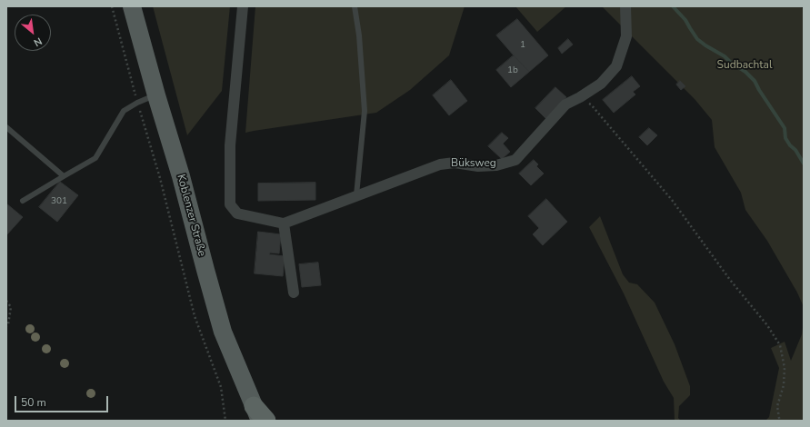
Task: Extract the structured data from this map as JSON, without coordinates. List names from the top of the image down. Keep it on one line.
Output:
{"streets":{"main road":["Koblenzer Straße"],"street":["Büksweg"]},"parks":["Sudbachtal"],"house_numbers":["1","1b","301"],"scale_bar":"50 m","north":"bottom right"}
